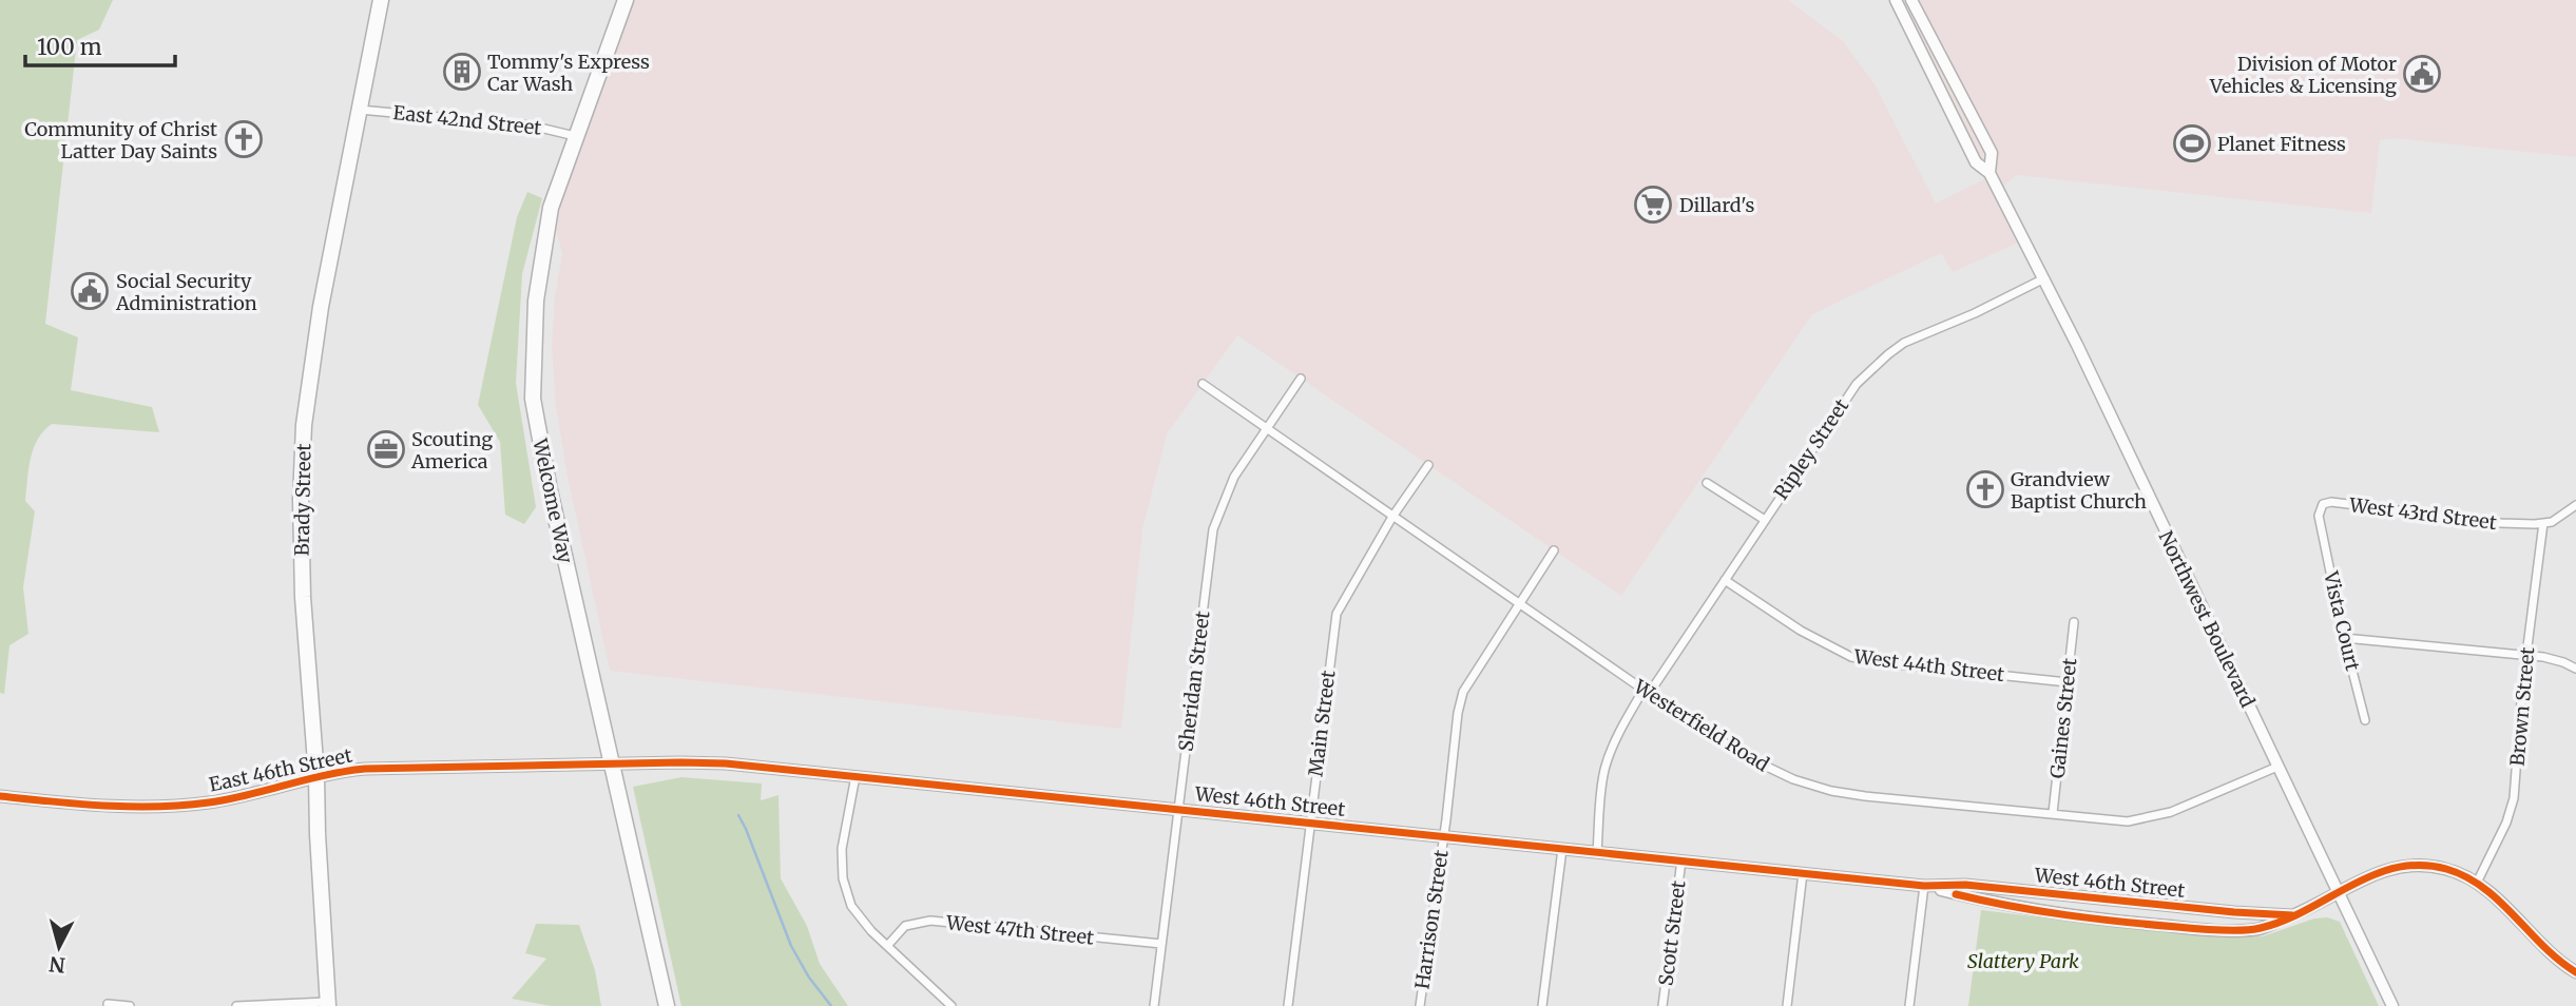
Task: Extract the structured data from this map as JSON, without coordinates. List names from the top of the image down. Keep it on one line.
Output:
{"streets":{"highway":["Brady Street","Welcome Way"],"street":["East 42nd Street","Ripley Street","West 43rd Street","Northwest Boulevard","Vista Court","West 44th Street","Sheridan Street","Brown Street","Gaines Street","Main Street","Westerfield Road","East 46th Street","West 46th Street","Harrison Street","West 47th Street","Scott Street"]},"crossings":[["East 42nd Street","Brady Street"],["East 42nd Street","Welcome Way"],["Ripley Street","Northwest Boulevard"],["Ripley Street","West 44th Street"],["Ripley Street","Westerfield Road"],["Ripley Street","West 46th Street"],["Brady Street","East 46th Street"],["Welcome Way","East 46th Street"],["Welcome Way","West 46th Street"],["West 43rd Street","Vista Court"],["West 43rd Street","Brown Street"],["Northwest Boulevard","Westerfield Road"],["Northwest Boulevard","West 46th Street"],["West 44th Street","Gaines Street"],["Sheridan Street","Westerfield Road"],["Sheridan Street","West 46th Street"],["Sheridan Street","West 47th Street"],["Brown Street","West 46th Street"],["Gaines Street","Westerfield Road"],["Main Street","Westerfield Road"],["Main Street","West 46th Street"],["Westerfield Road","Harrison Street"],["East 46th Street","West 46th Street"],["West 46th Street","Harrison Street"],["West 46th Street","Scott Street"]],"parks":["Slattery Park"],"places":{"building":["Tommy's Express Car Wash"],"public building":["Division of Motor Vehicles & Licensing","Social Security Administration"],"church":["Community of Christ Latter Day Saints","Grandview Baptist Church"],"sports":["Planet Fitness"],"supermarket":["Dillard's"],"office":["Scouting America"]},"scale_bar":"100 m","north":"bottom"}
